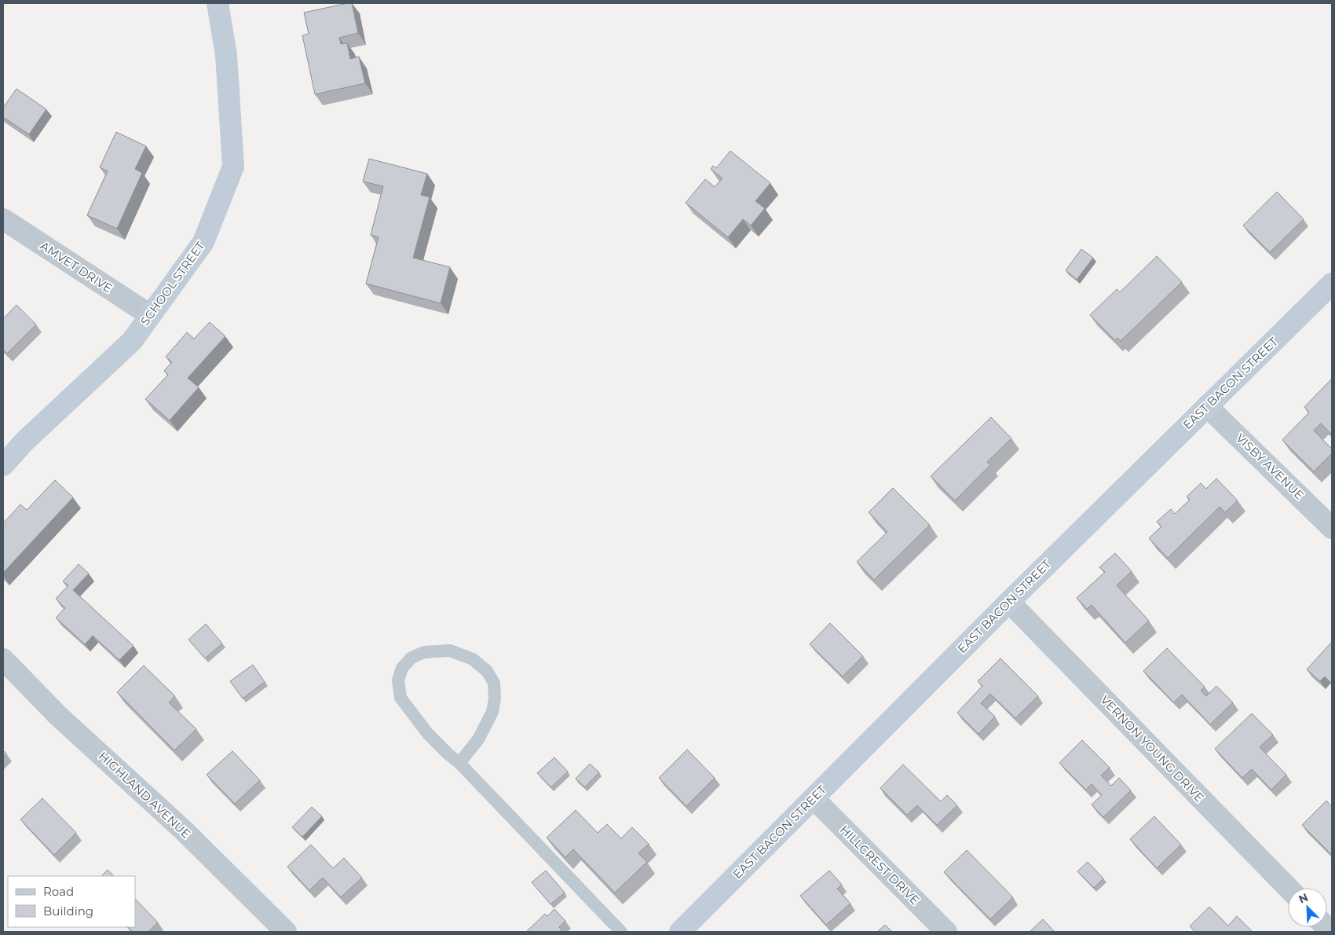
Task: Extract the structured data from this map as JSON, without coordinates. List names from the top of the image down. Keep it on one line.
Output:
{"streets":{"main road":["SCHOOL STREET","EAST BACON STREET"],"street":["AMVET DRIVE","VISBY AVENUE","VERNON YOUNG DRIVE","HIGHLAND AVENUE","HILLCREST DRIVE"]},"crossings":[["AMVET DRIVE","SCHOOL STREET"],["EAST BACON STREET","VISBY AVENUE"],["EAST BACON STREET","VERNON YOUNG DRIVE"],["EAST BACON STREET","HILLCREST DRIVE"]],"legend":["Road","Building"],"north":"top left"}
